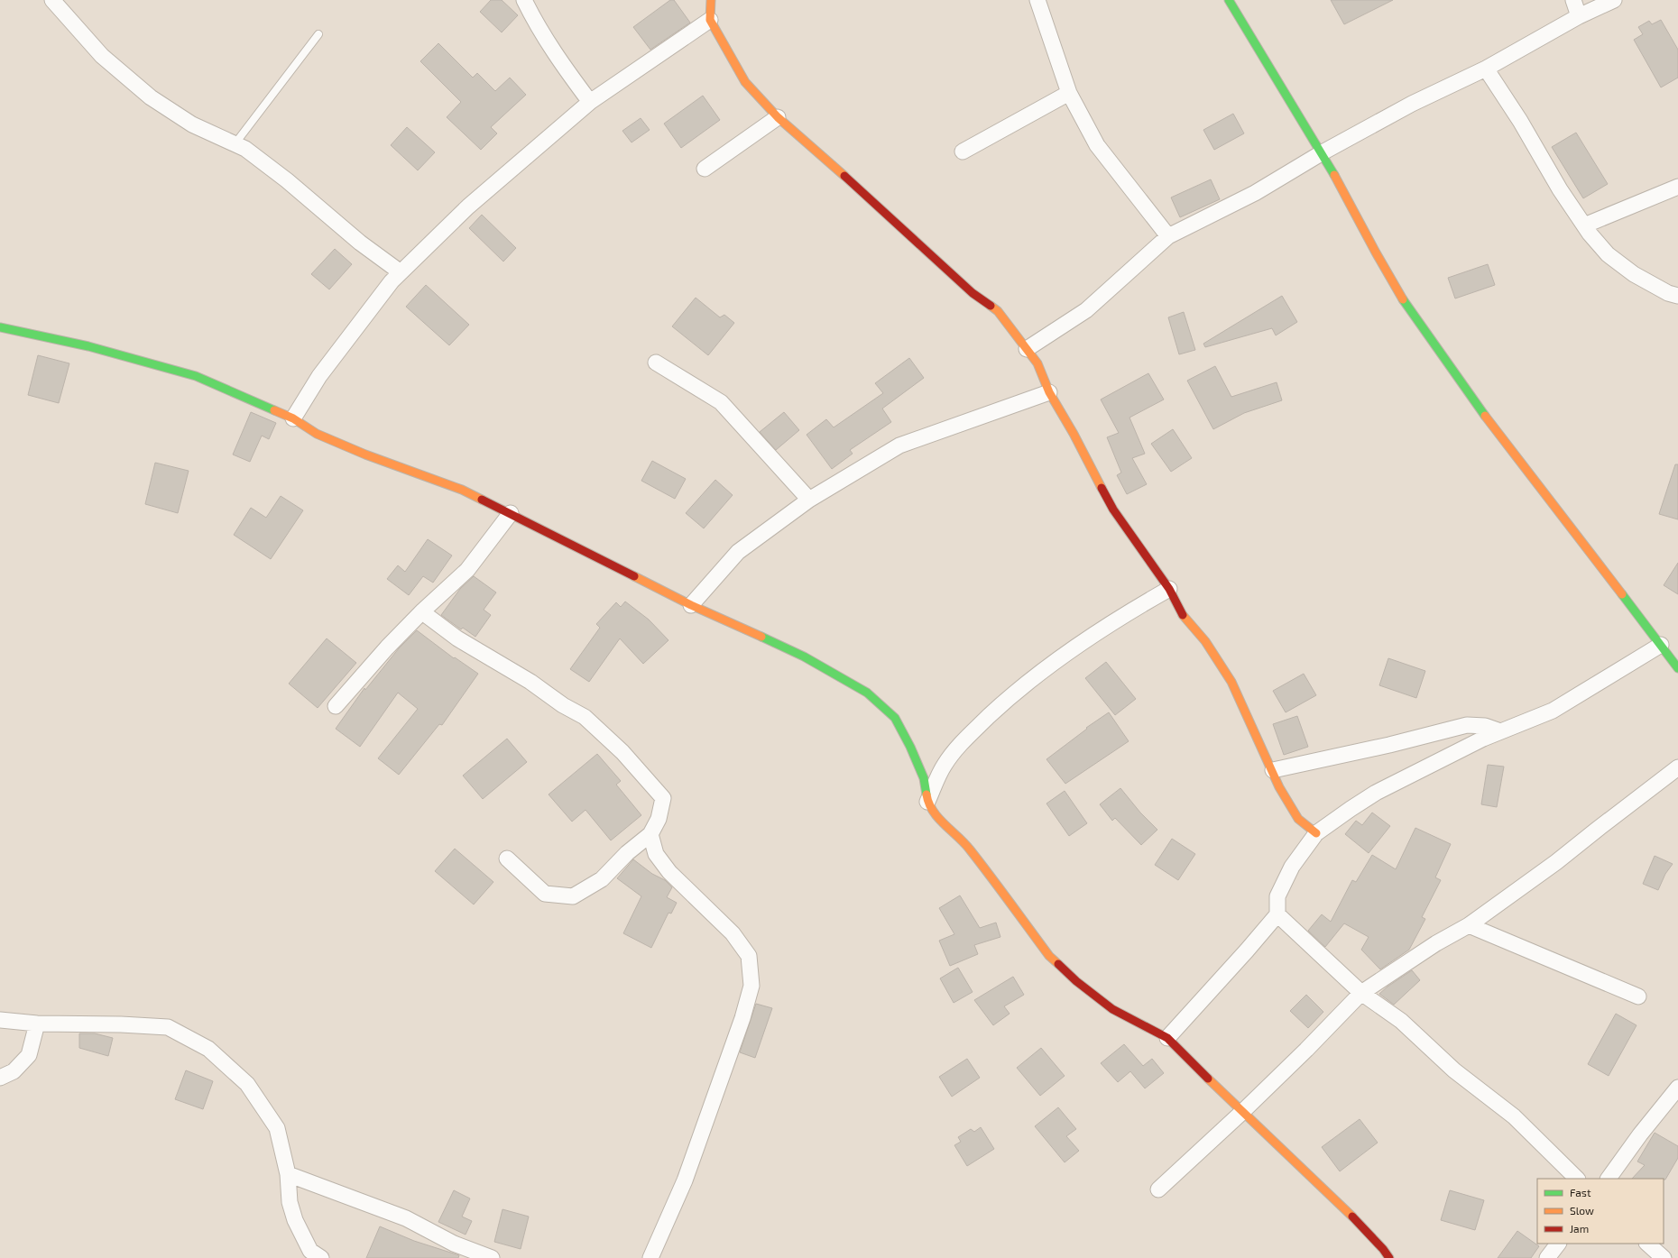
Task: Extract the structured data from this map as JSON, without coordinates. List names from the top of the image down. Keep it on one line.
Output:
{"legend":["Fast","Slow","Jam"]}
